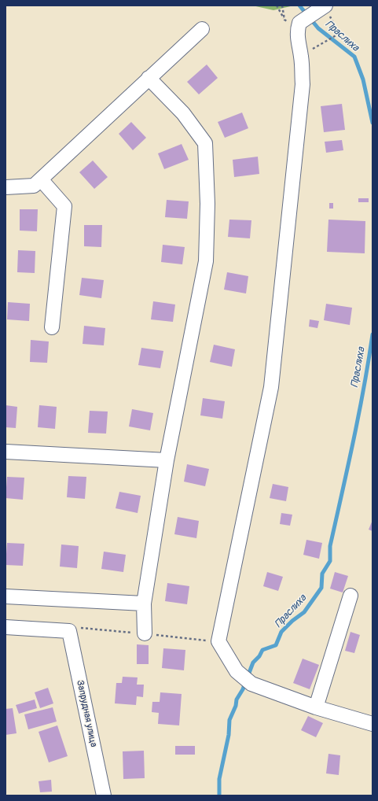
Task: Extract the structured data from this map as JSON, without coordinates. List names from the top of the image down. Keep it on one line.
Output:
{"streets":{"street":["Запрудная улица"]},"water":["Праслиха"]}
